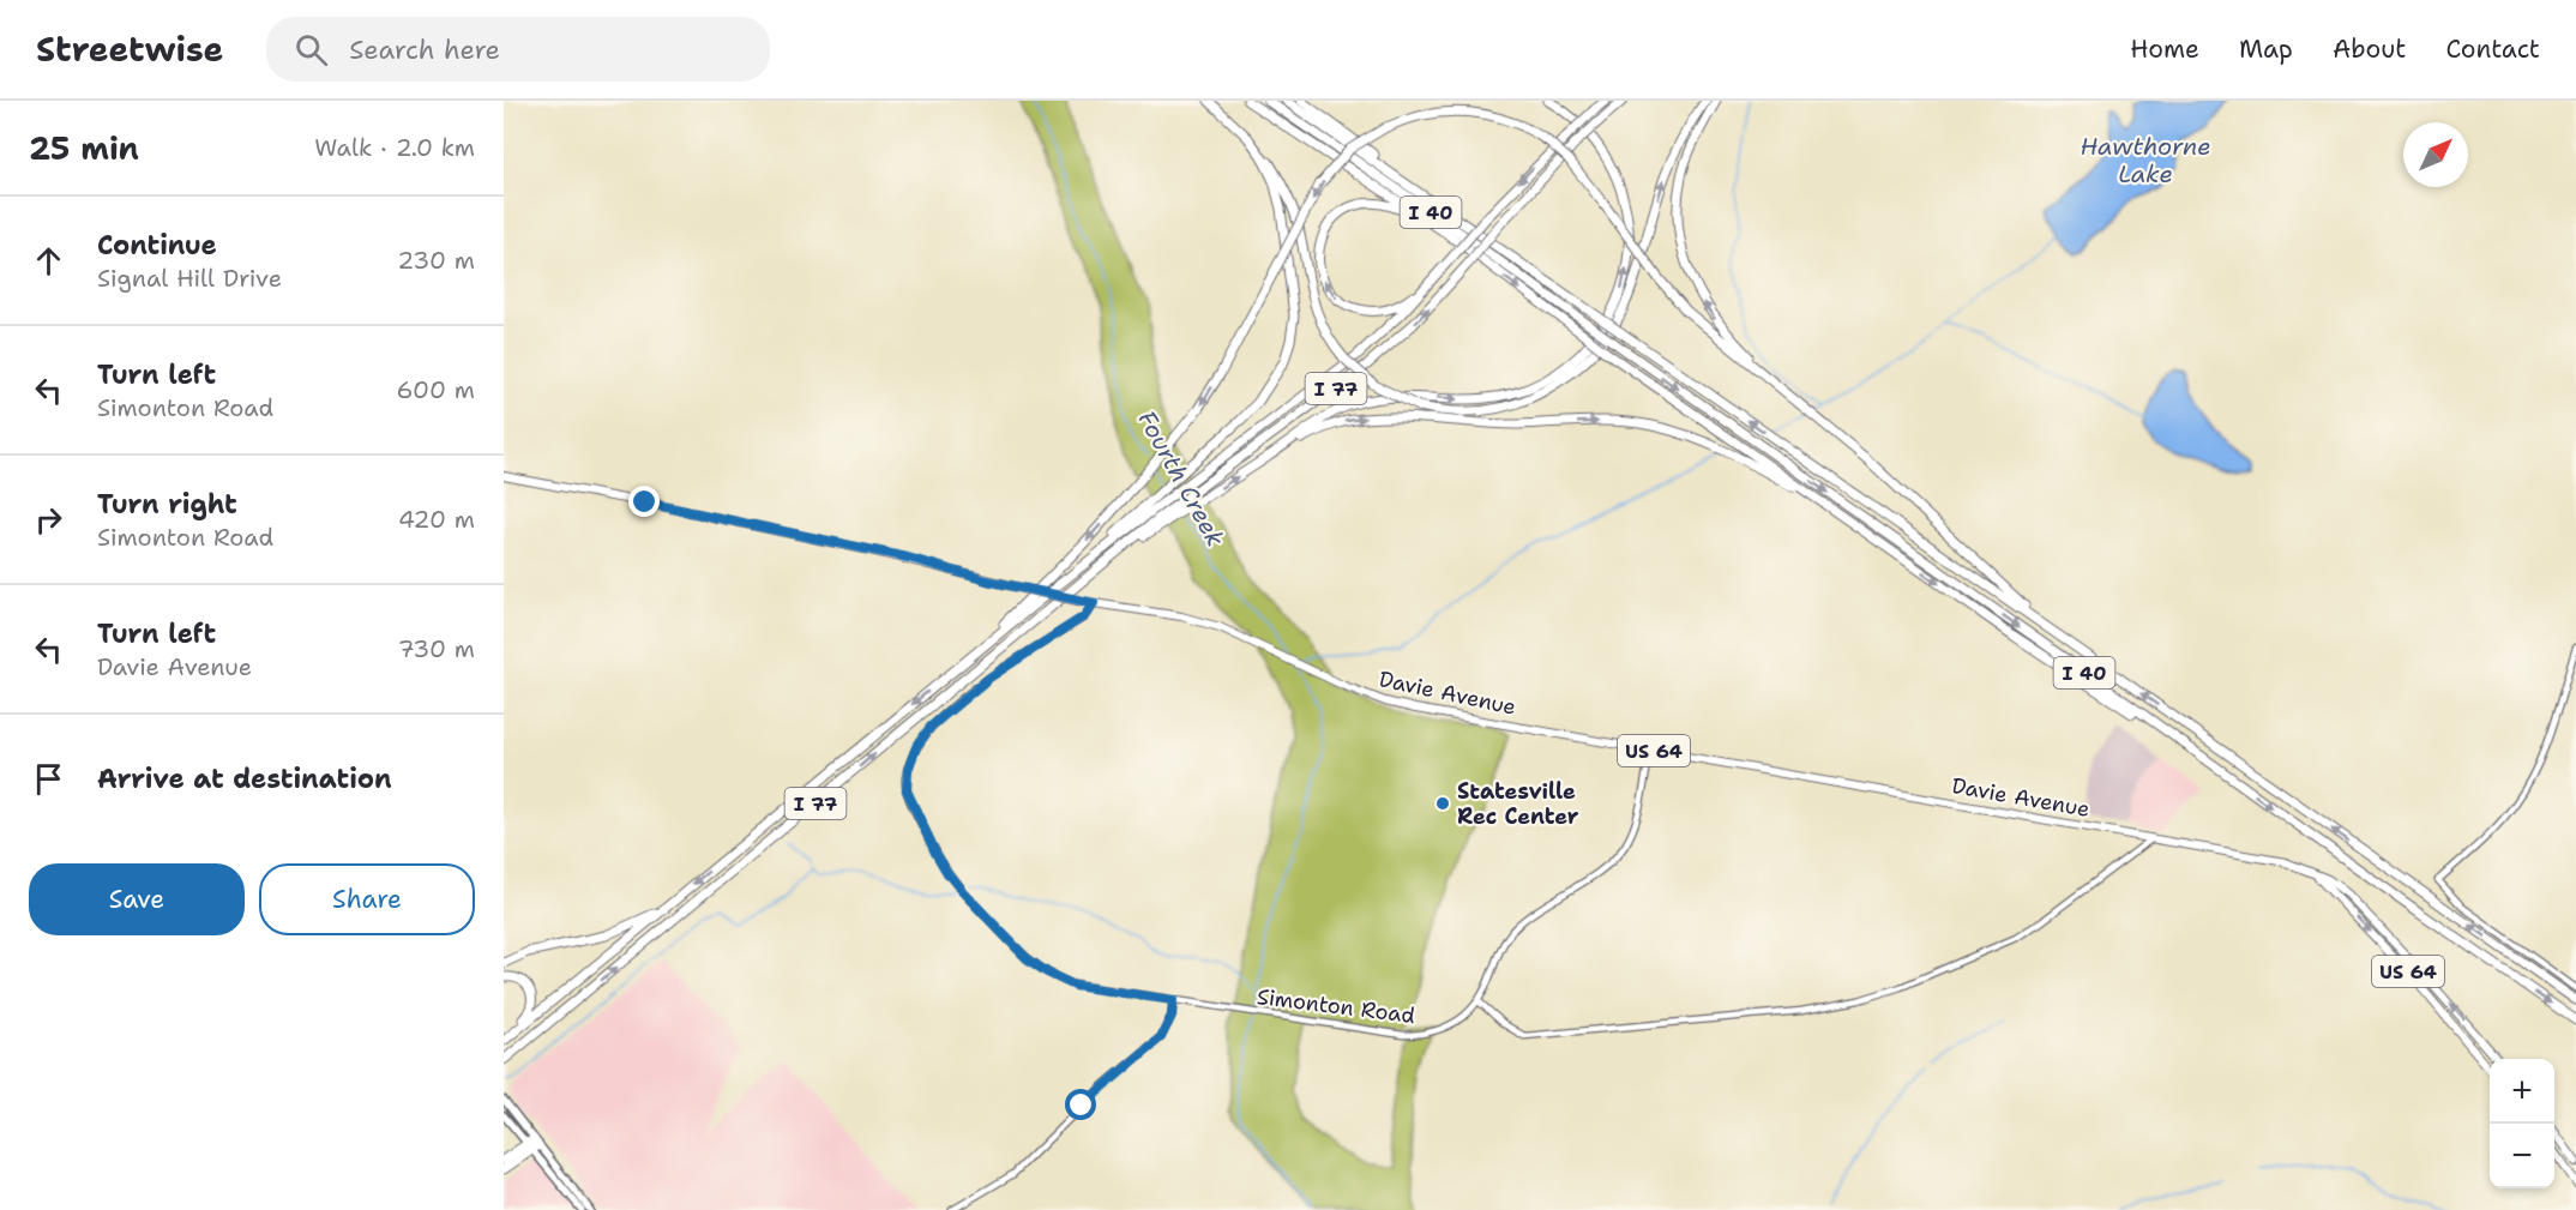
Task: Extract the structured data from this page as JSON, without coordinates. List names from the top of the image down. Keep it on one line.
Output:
{"streets":{"highway":["I 40","I 77"],"main road":["Davie Avenue","US 64"],"street":["Simonton Road"]},"crossings":[["Davie Avenue","US 64"],["Davie Avenue","Simonton Road"]],"water":["Hawthorne Lake","Fourth Creek"],"places":["Statesville Rec Center"],"north":"top right","page":{"header":"Streetwise","search":"Search here","nav":["Home","Map","About","Contact"],"heading":["25 min","Walk · 2.0 km"],"list":[["Continue","Signal Hill Drive","230 m"],["Turn left","Simonton Road","600 m"],["Turn right","Simonton Road","420 m"],["Turn left","Davie Avenue","730 m"],"Arrive at destination"],"buttons":["Save","Share"],"map_buttons":["+","−"]}}
